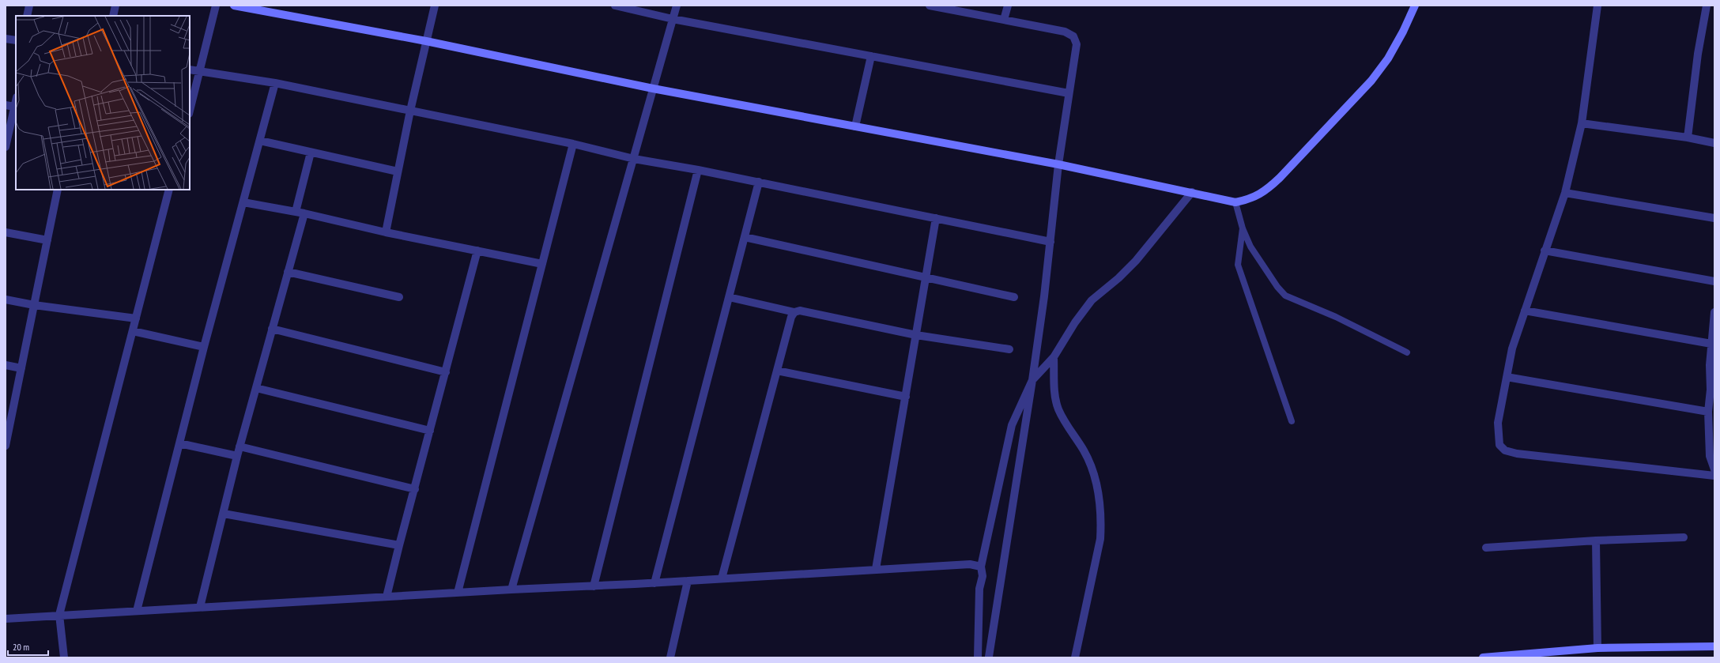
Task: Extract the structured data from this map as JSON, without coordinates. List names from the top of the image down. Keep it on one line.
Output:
{"scale_bar":"20 m"}
